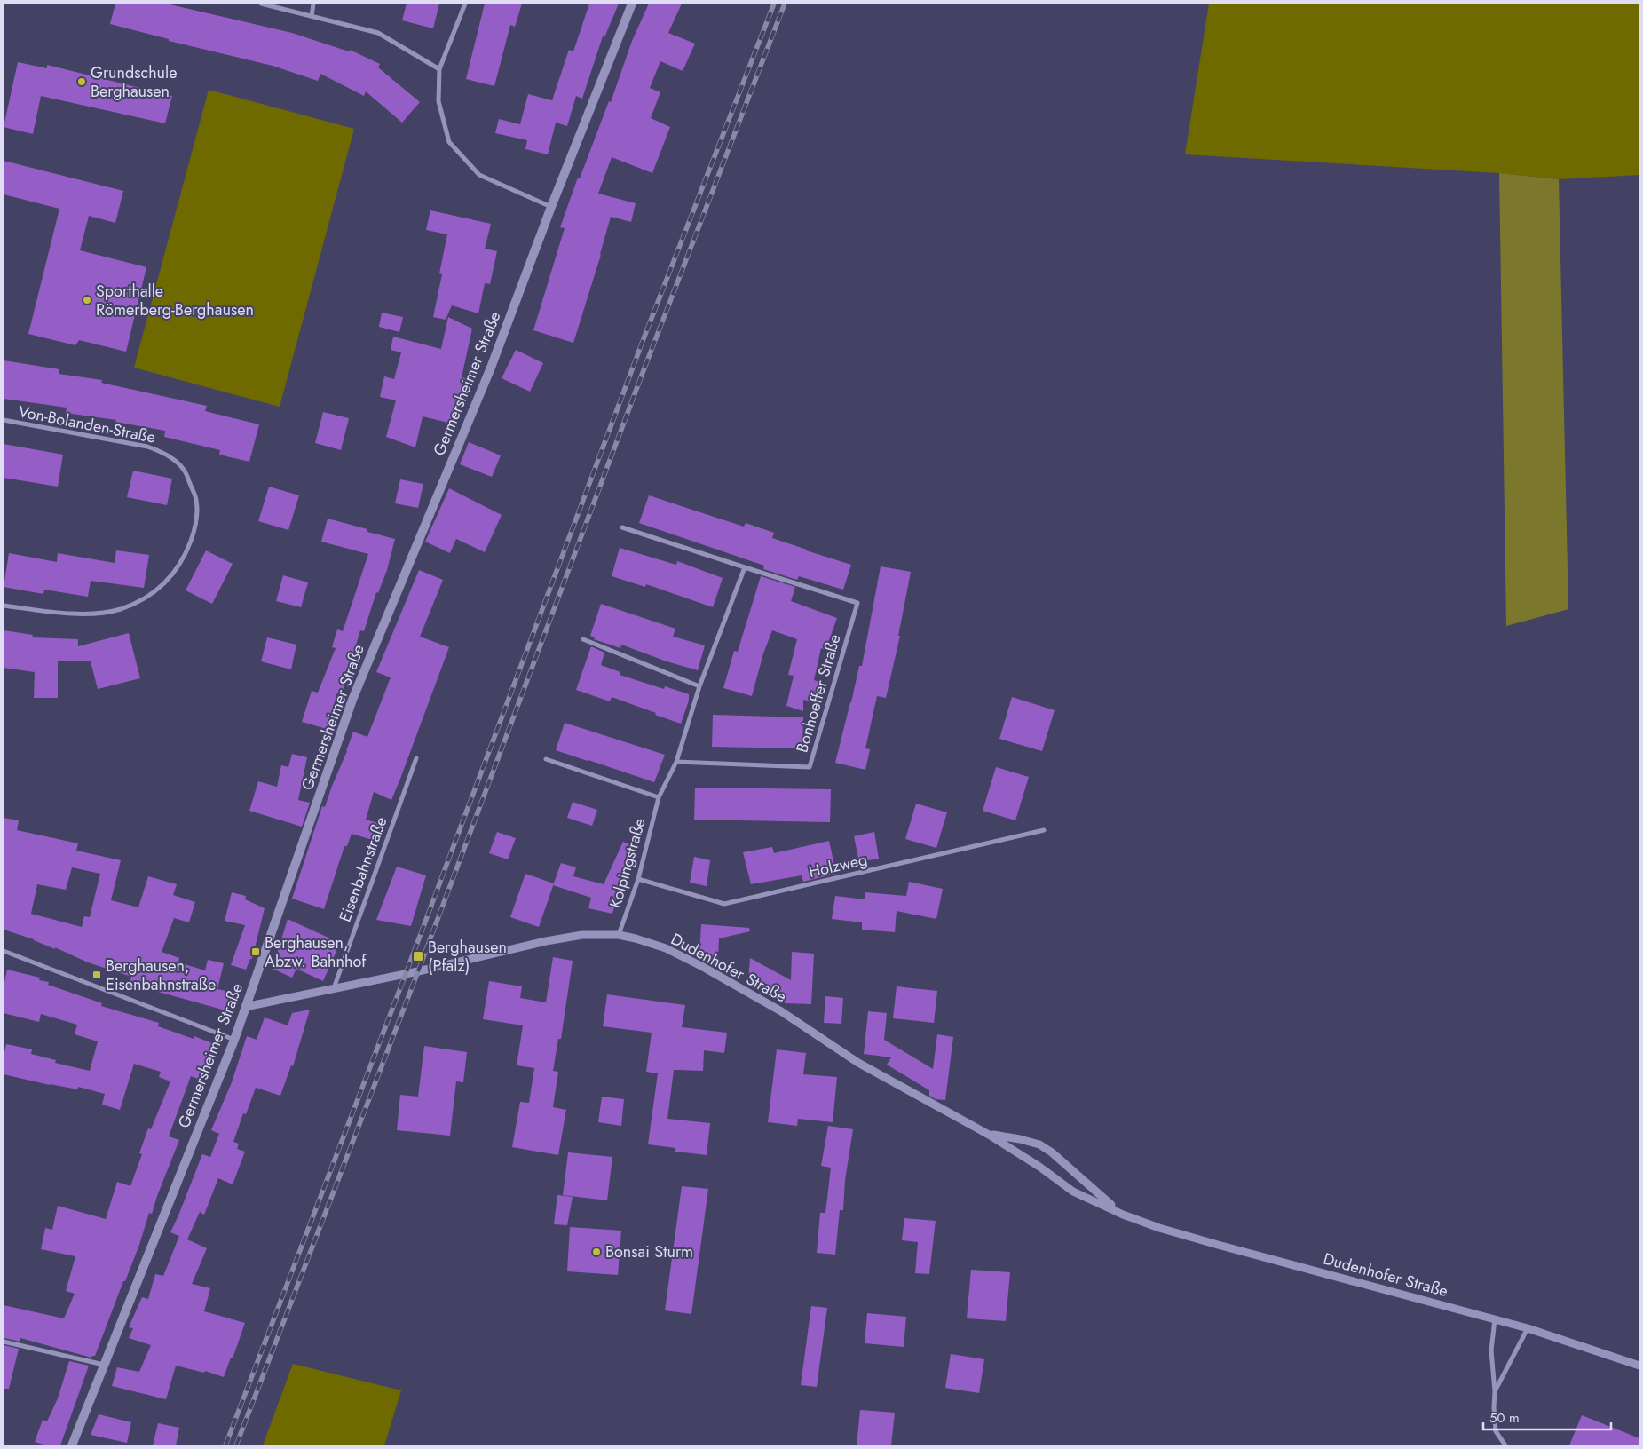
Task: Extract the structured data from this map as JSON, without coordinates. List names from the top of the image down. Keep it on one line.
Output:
{"streets":{"main road":["Germersheimer Straße"],"street":["Von-Bolanden-Straße","Bonhoeffer Straße","Kolpingstraße","Holzweg","Eisenbahnstraße","Dudenhofer Straße"]},"crossings":[["Germersheimer Straße","Dudenhofer Straße"],["Bonhoeffer Straße","Kolpingstraße"],["Kolpingstraße","Holzweg"],["Kolpingstraße","Dudenhofer Straße"],["Eisenbahnstraße","Dudenhofer Straße"]],"places":{"other":["Grundschule Berghausen","Sporthalle Römerberg-Berghausen","Bonsai Sturm"],"transit":["Berghausen, Abzw. Bahnhof","Berghausen (Pfalz)","Berghausen, Eisenbahnstraße"]},"scale_bar":"50 m"}
